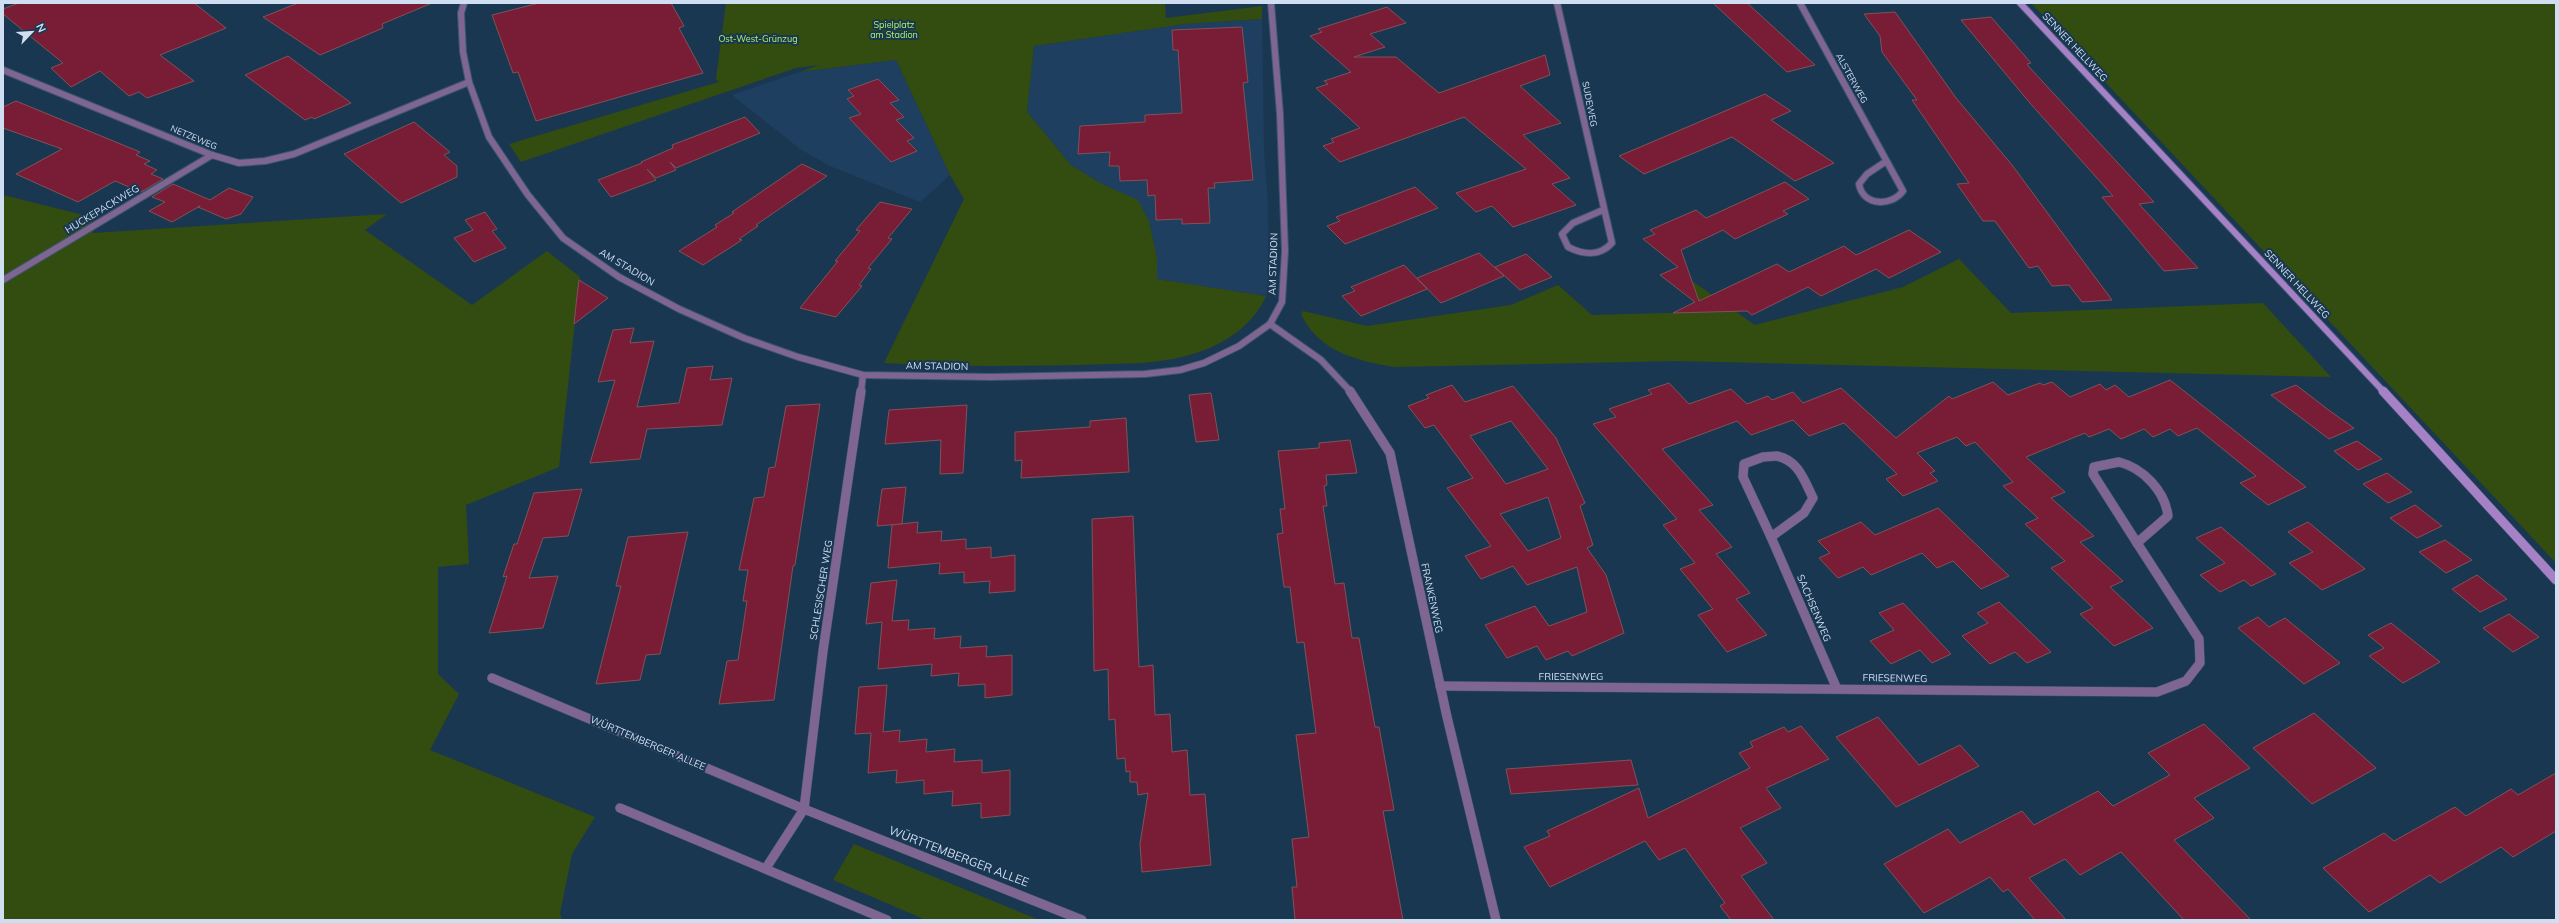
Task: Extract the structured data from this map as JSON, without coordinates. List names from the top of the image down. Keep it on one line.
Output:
{"streets":{"street":["SENNER HELLWEG","ALSTERWEG","SUDEWEG","NETZEWEG","HUCKEPACKWEG","AM STADION","SCHLESISCHER WEG","FRANKENWEG","SACHSENWEG","FRIESENWEG","WÜRTTEMBERGER ALLEE"]},"crossings":[["NETZEWEG","HUCKEPACKWEG"],["NETZEWEG","AM STADION"],["AM STADION","SCHLESISCHER WEG"],["AM STADION","FRANKENWEG"],["SCHLESISCHER WEG","WÜRTTEMBERGER ALLEE"],["FRANKENWEG","FRIESENWEG"],["SACHSENWEG","FRIESENWEG"]],"parks":["Spielplatz am Stadion","Ost-West-Grünzug"],"north":"top right"}
